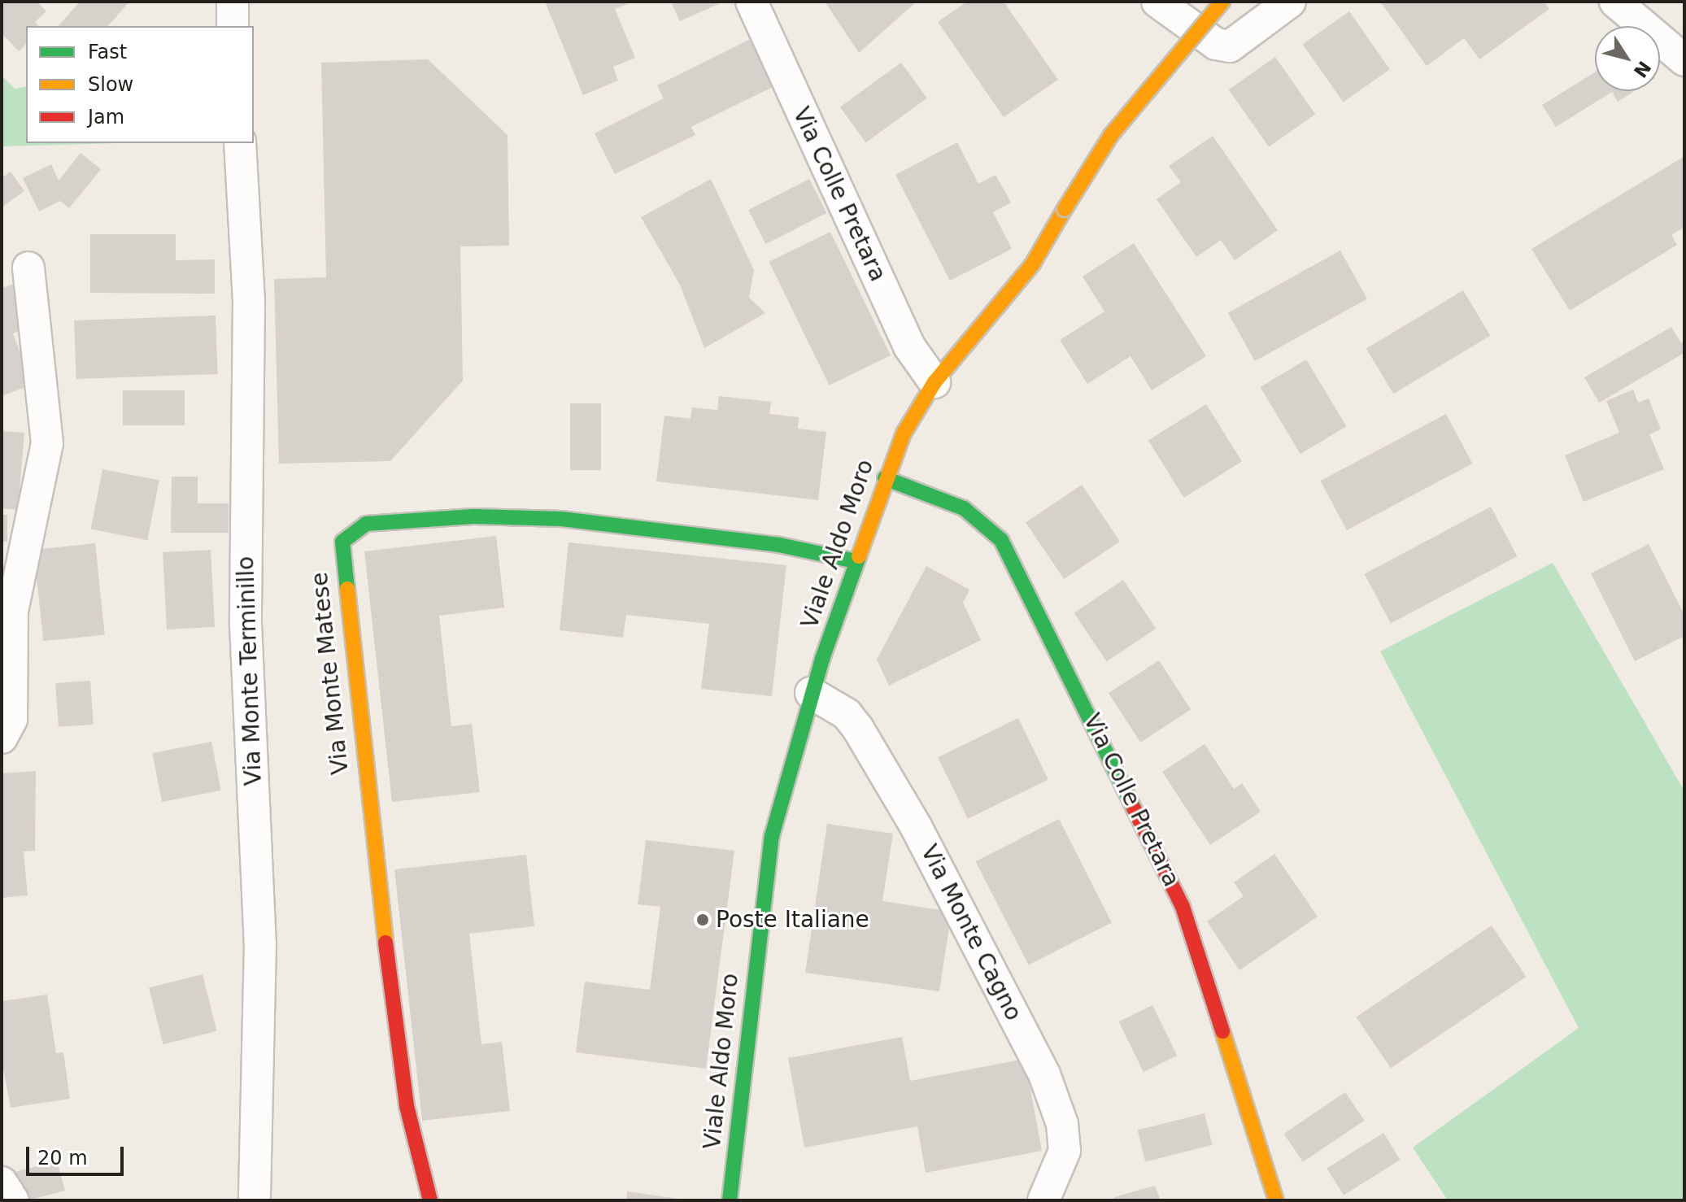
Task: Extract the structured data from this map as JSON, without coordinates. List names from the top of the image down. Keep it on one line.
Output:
{"streets":{"street":["Via Colle Pretara","Viale Aldo Moro","Via Monte Terminillo","Via Monte Matese","Via Monte Cagno"]},"crossings":[["Via Colle Pretara","Viale Aldo Moro"],["Viale Aldo Moro","Via Monte Matese"],["Viale Aldo Moro","Via Monte Cagno"]],"places":["Poste Italiane"],"legend":["Fast","Slow","Jam"],"scale_bar":"20 m","north":"bottom right"}
